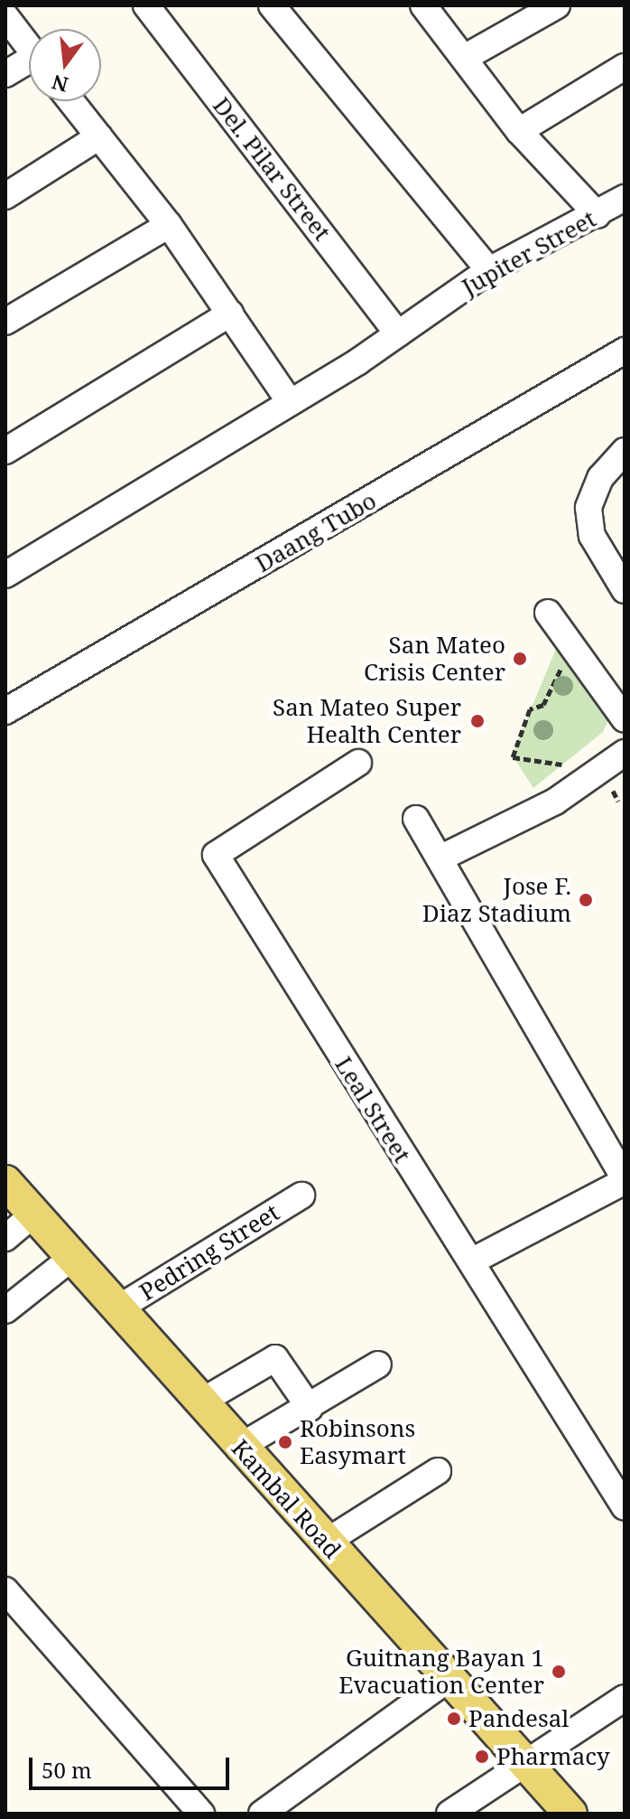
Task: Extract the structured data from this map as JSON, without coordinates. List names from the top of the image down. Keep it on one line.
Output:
{"streets":{"main road":["Kambal Road"],"street":["Del. Pilar Street","Jupiter Street","Daang Tubo","Leal Street","Pedring Street"]},"crossings":[["Del. Pilar Street","Jupiter Street"],["Pedring Street","Kambal Road"]],"places":["San Mateo Crisis Center","San Mateo Super Health Center","Jose F. Diaz Stadium","Robinsons Easymart","Guitnang Bayan 1 Evacuation Center","Pandesal","Pharmacy"],"scale_bar":"50 m","north":"bottom"}
